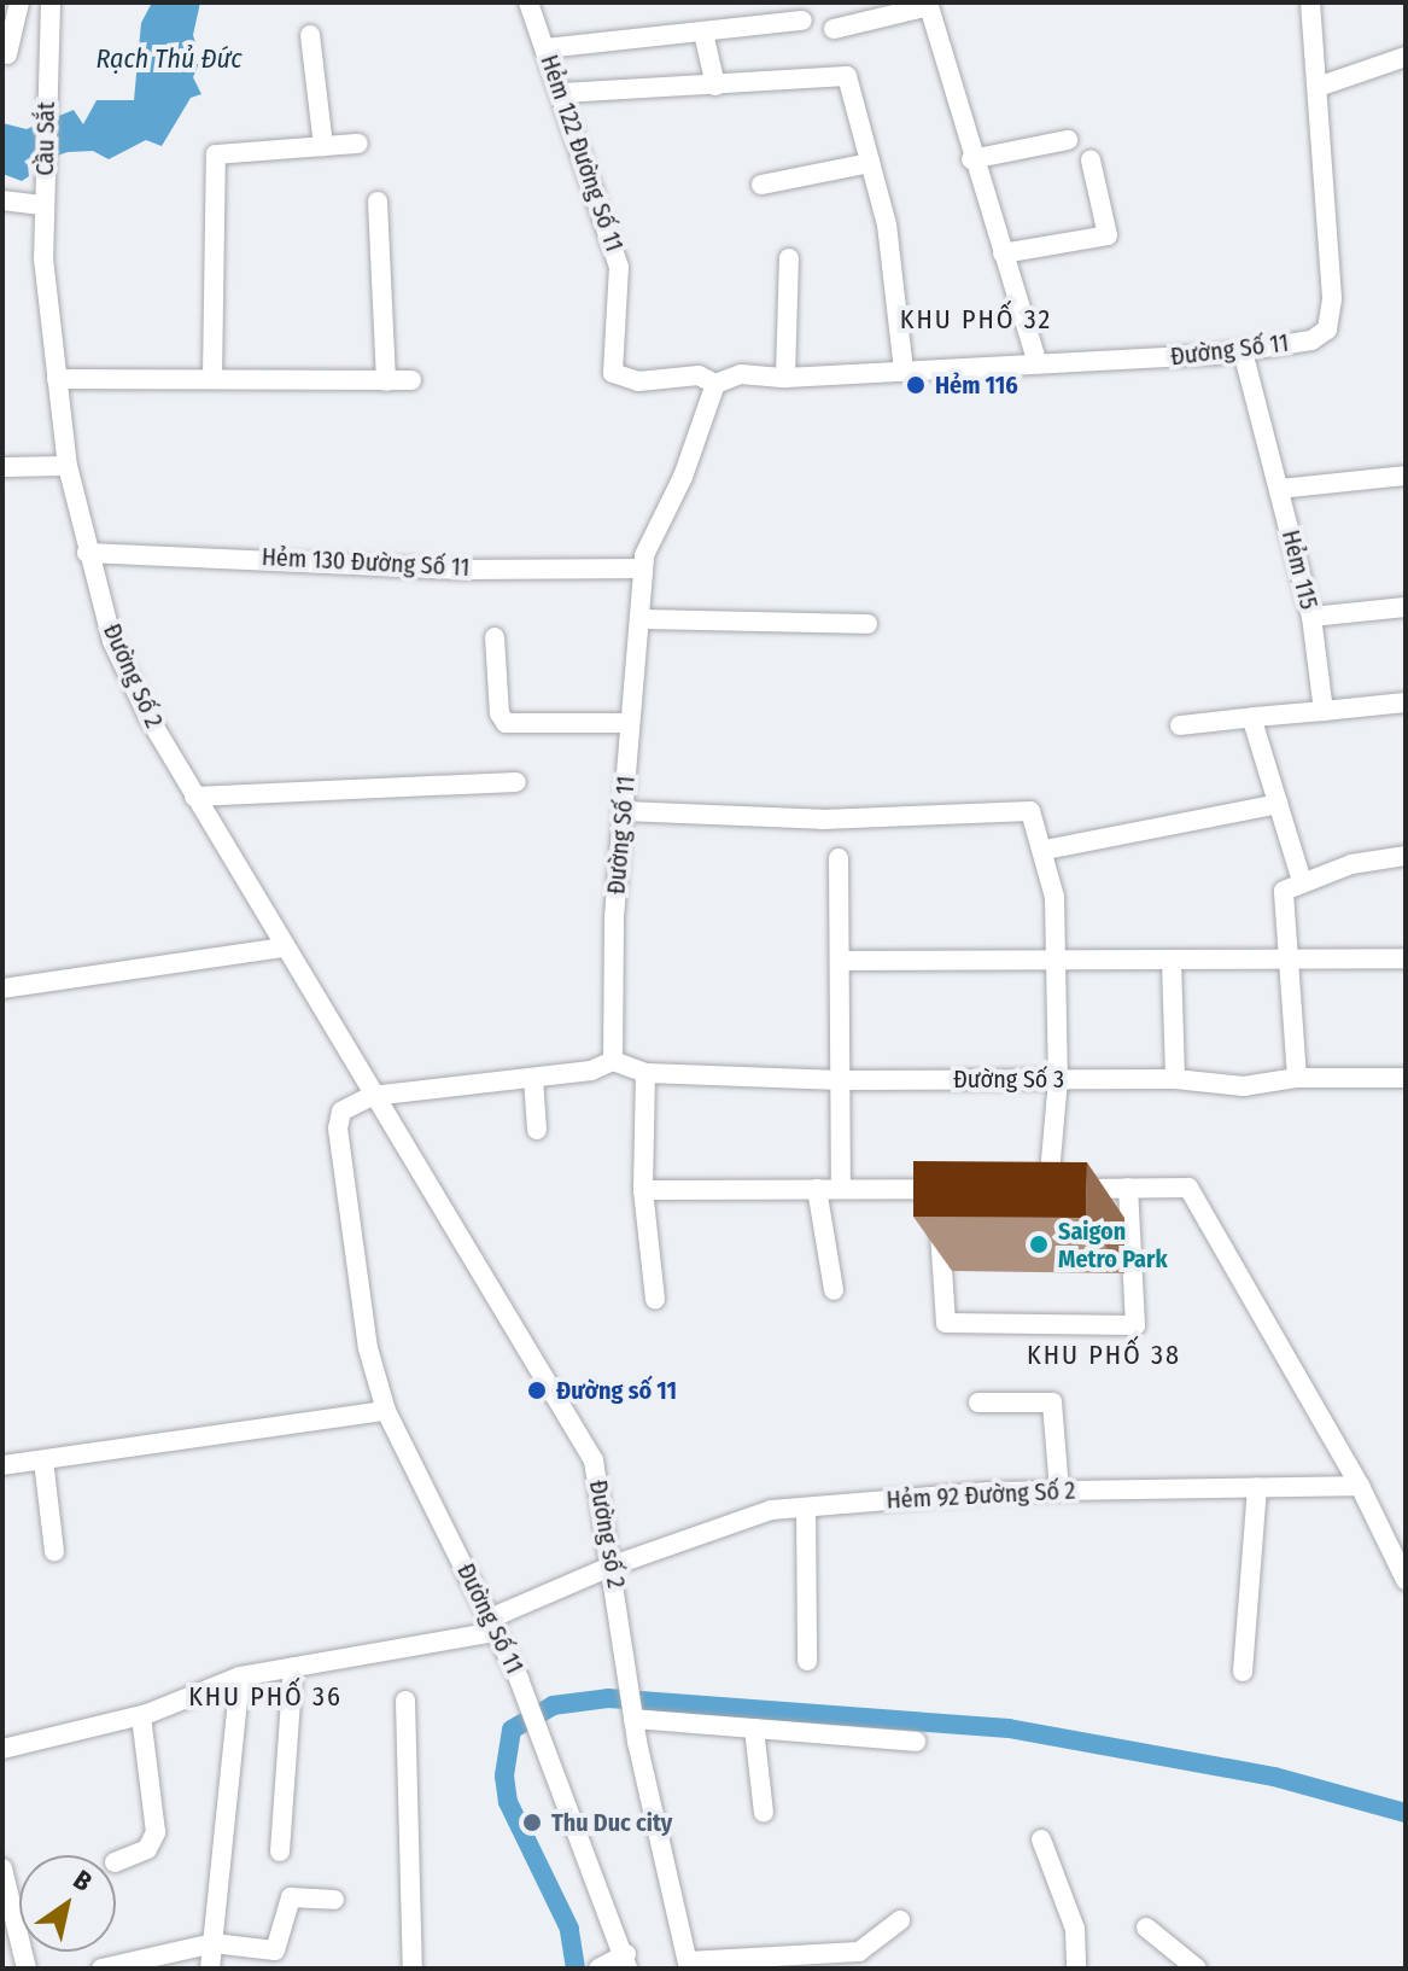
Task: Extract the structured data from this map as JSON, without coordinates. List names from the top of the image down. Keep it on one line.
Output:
{"streets":{"street":["Cầu Sắt","Hẻm 122 Đường Số 11","Đường Số 11","Hẻm 130 Đường Số 11","Hẻm 115","Đường Số 2","Đường Số 3","Hẻm 92 Đường Số 2","Đường số 2"]},"crossings":[["Cầu Sắt","Đường Số 2"],["Hẻm 122 Đường Số 11","Đường Số 11"],["Đường Số 11","Hẻm 130 Đường Số 11"],["Đường Số 11","Hẻm 115"],["Đường Số 11","Đường Số 2"],["Đường Số 11","Đường Số 3"],["Đường Số 11","Hẻm 92 Đường Số 2"],["Đường Số 11","Đường số 2"],["Hẻm 130 Đường Số 11","Đường Số 2"],["Đường Số 2","Đường số 2"],["Hẻm 92 Đường Số 2","Đường số 2"]],"districts":["KHU PHỐ 32","KHU PHỐ 38","KHU PHỐ 36"],"water":["Rạch Thủ Đức"],"places":["Hẻm 116","Saigon Metro Park","Đường số 11","Thu Duc city"],"north":"top right"}
